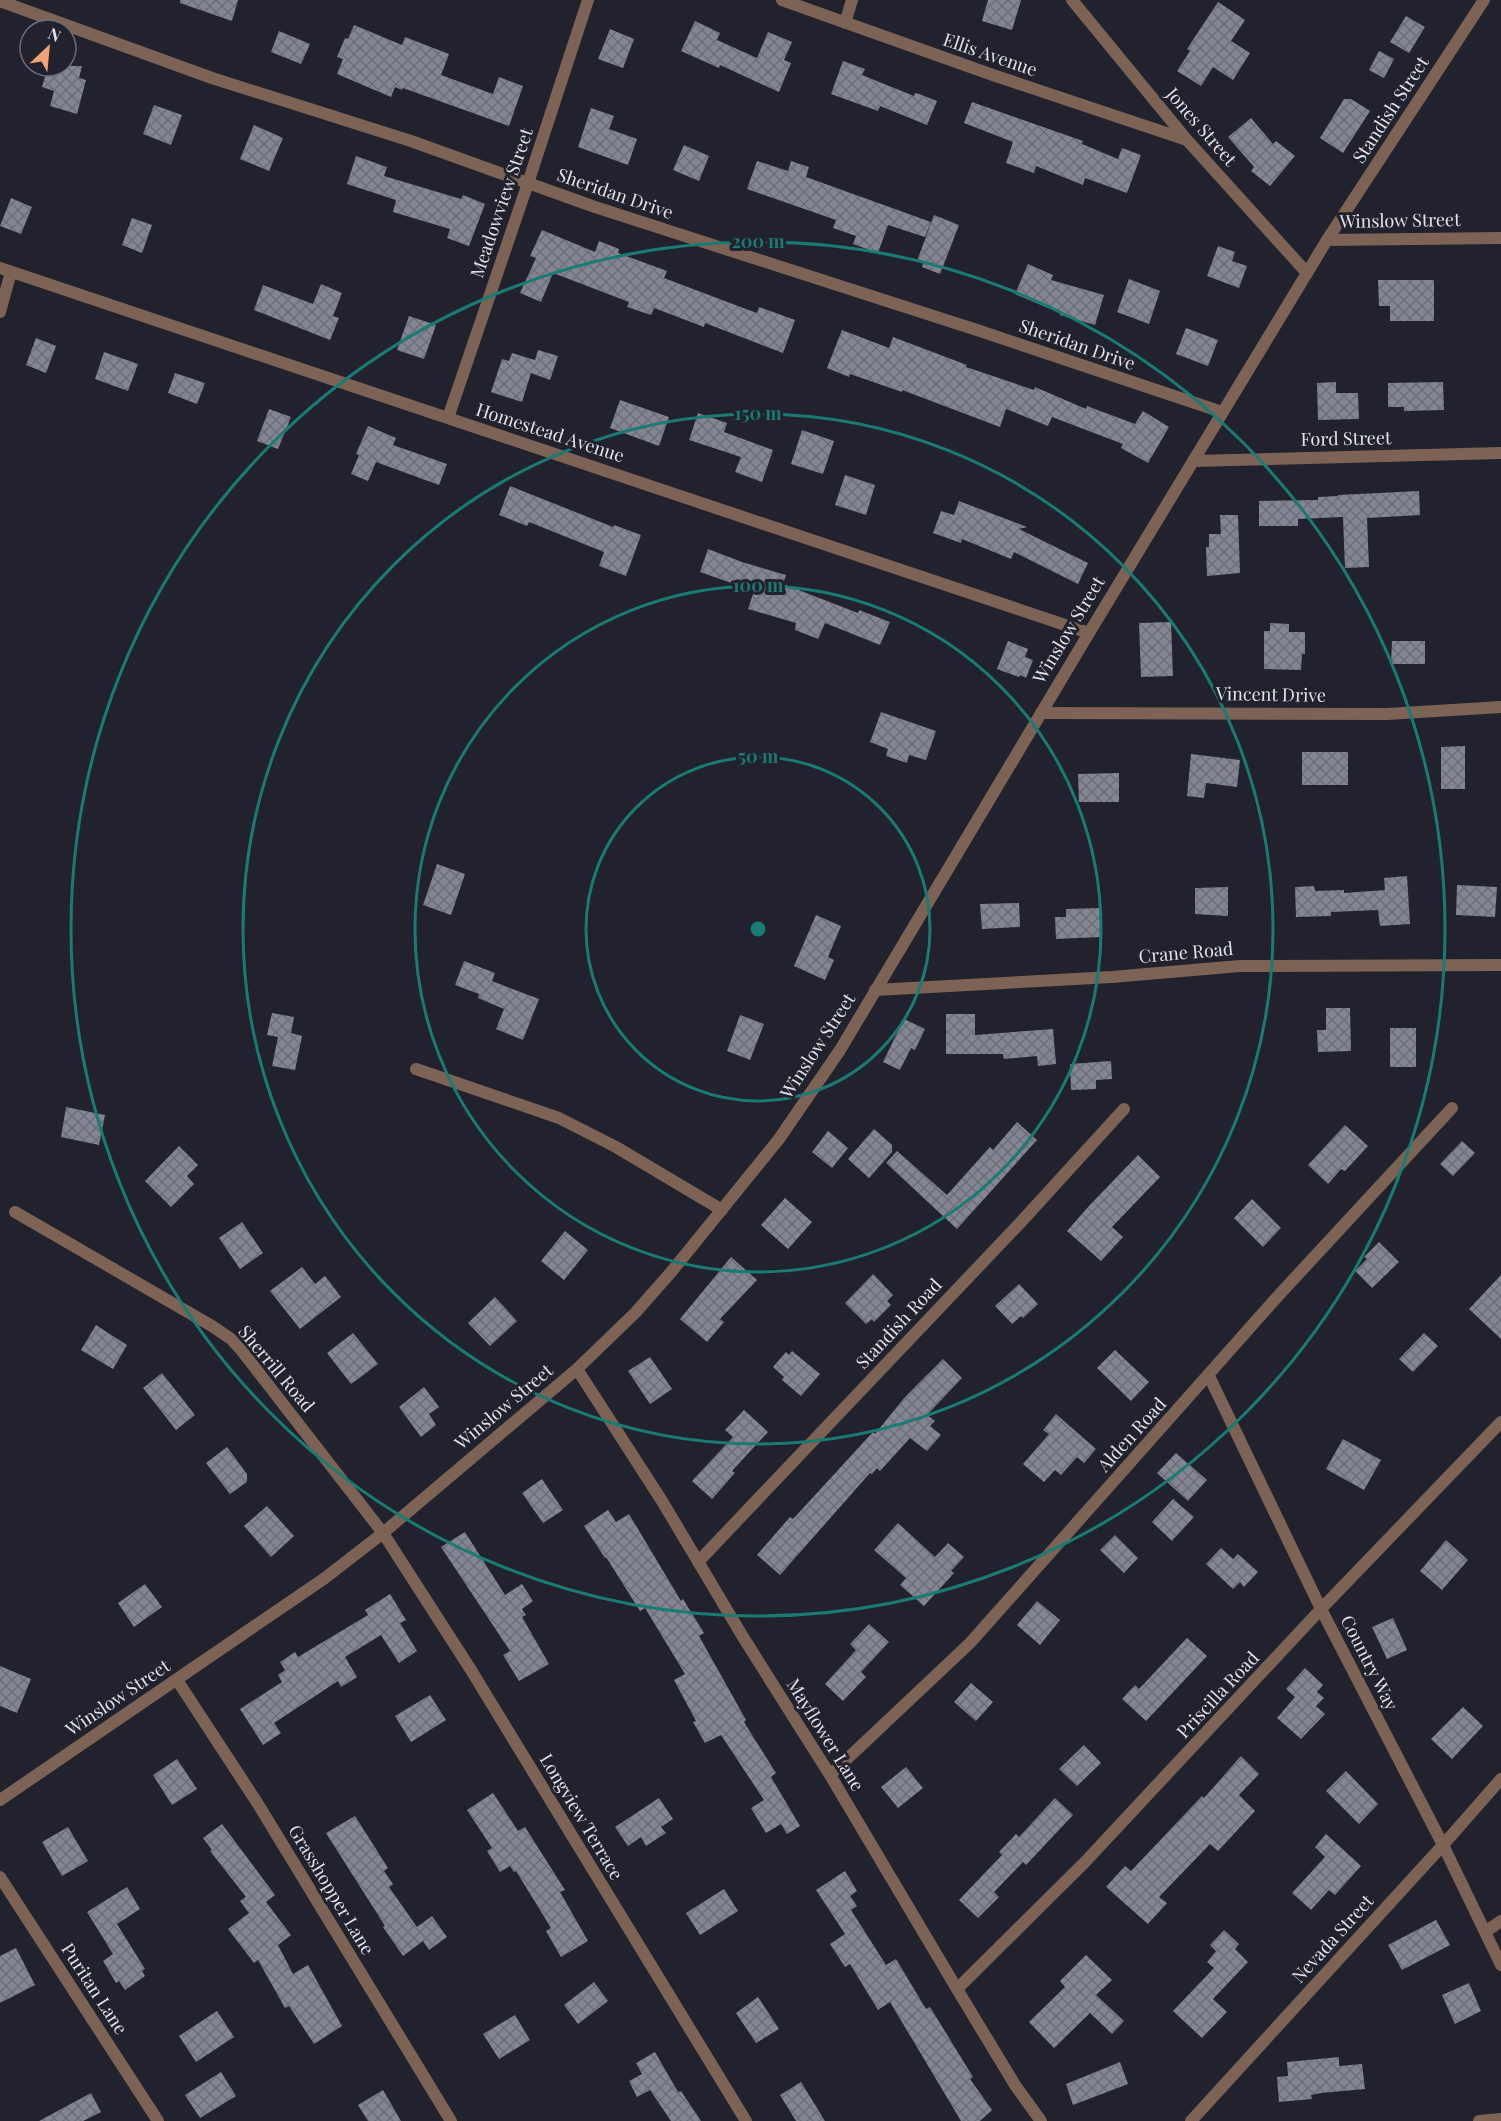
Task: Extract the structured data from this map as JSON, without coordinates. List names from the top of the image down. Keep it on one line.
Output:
{"streets":{"street":["Ellis Avenue","Standish Street","Jones Street","Sheridan Drive","Meadowview Street","Winslow Street","Homestead Avenue","Ford Street","Vincent Drive","Crane Road","Standish Road","Sherrill Road","Alden Road","Country Way","Priscilla Road","Mayflower Lane","Longview Terrace","Grasshopper Lane","Nevada Street","Puritan Lane"]},"crossings":[["Ellis Avenue","Jones Street"],["Standish Street","Winslow Street"],["Jones Street","Winslow Street"],["Sheridan Drive","Meadowview Street"],["Sheridan Drive","Winslow Street"],["Meadowview Street","Homestead Avenue"],["Winslow Street","Homestead Avenue"],["Winslow Street","Ford Street"],["Winslow Street","Vincent Drive"],["Winslow Street","Crane Road"],["Winslow Street","Sherrill Road"],["Winslow Street","Mayflower Lane"],["Winslow Street","Longview Terrace"],["Winslow Street","Grasshopper Lane"],["Standish Road","Mayflower Lane"],["Sherrill Road","Longview Terrace"],["Alden Road","Country Way"],["Alden Road","Mayflower Lane"],["Country Way","Priscilla Road"],["Country Way","Nevada Street"],["Priscilla Road","Mayflower Lane"]],"north":"top right","rings":["200 m","150 m","100 m","50 m"]}
